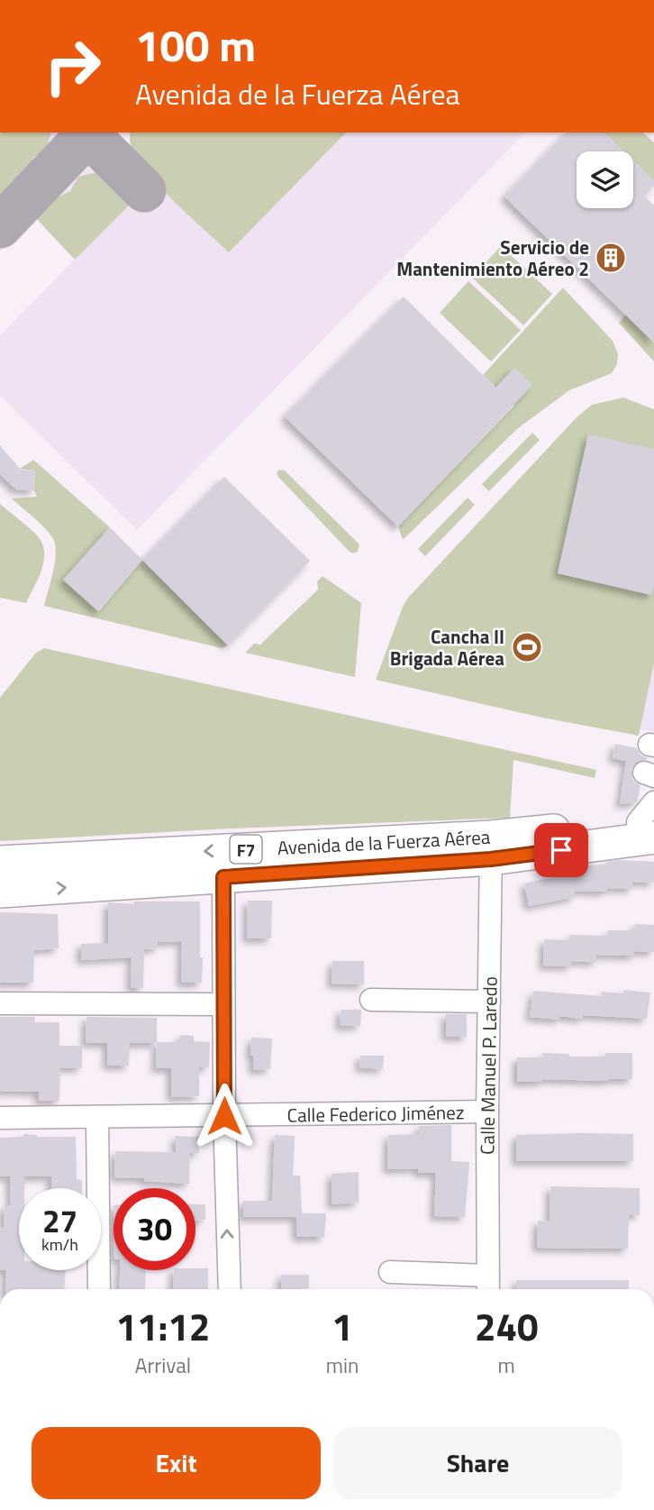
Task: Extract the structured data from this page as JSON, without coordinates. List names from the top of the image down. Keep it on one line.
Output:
{"streets":{"highway":["Avenida de la Fuerza Aérea","F7"],"street":["Calle Manuel P. Laredo","Calle Federico Jiménez"]},"crossings":[["Avenida de la Fuerza Aérea","Calle Manuel P. Laredo"],["Calle Manuel P. Laredo","Calle Federico Jiménez"]],"places":{"building":["Servicio de Mantenimiento Aéreo 2"],"sports":["Cancha II Brigada Aérea"]},"page":{"turn":["100 m","Avenida de la Fuerza Aérea"],"speed":"27 km/h","limit":"30","eta":["11:12","Arrival","1","min","240","m"],"buttons":["Exit","Share"]}}
